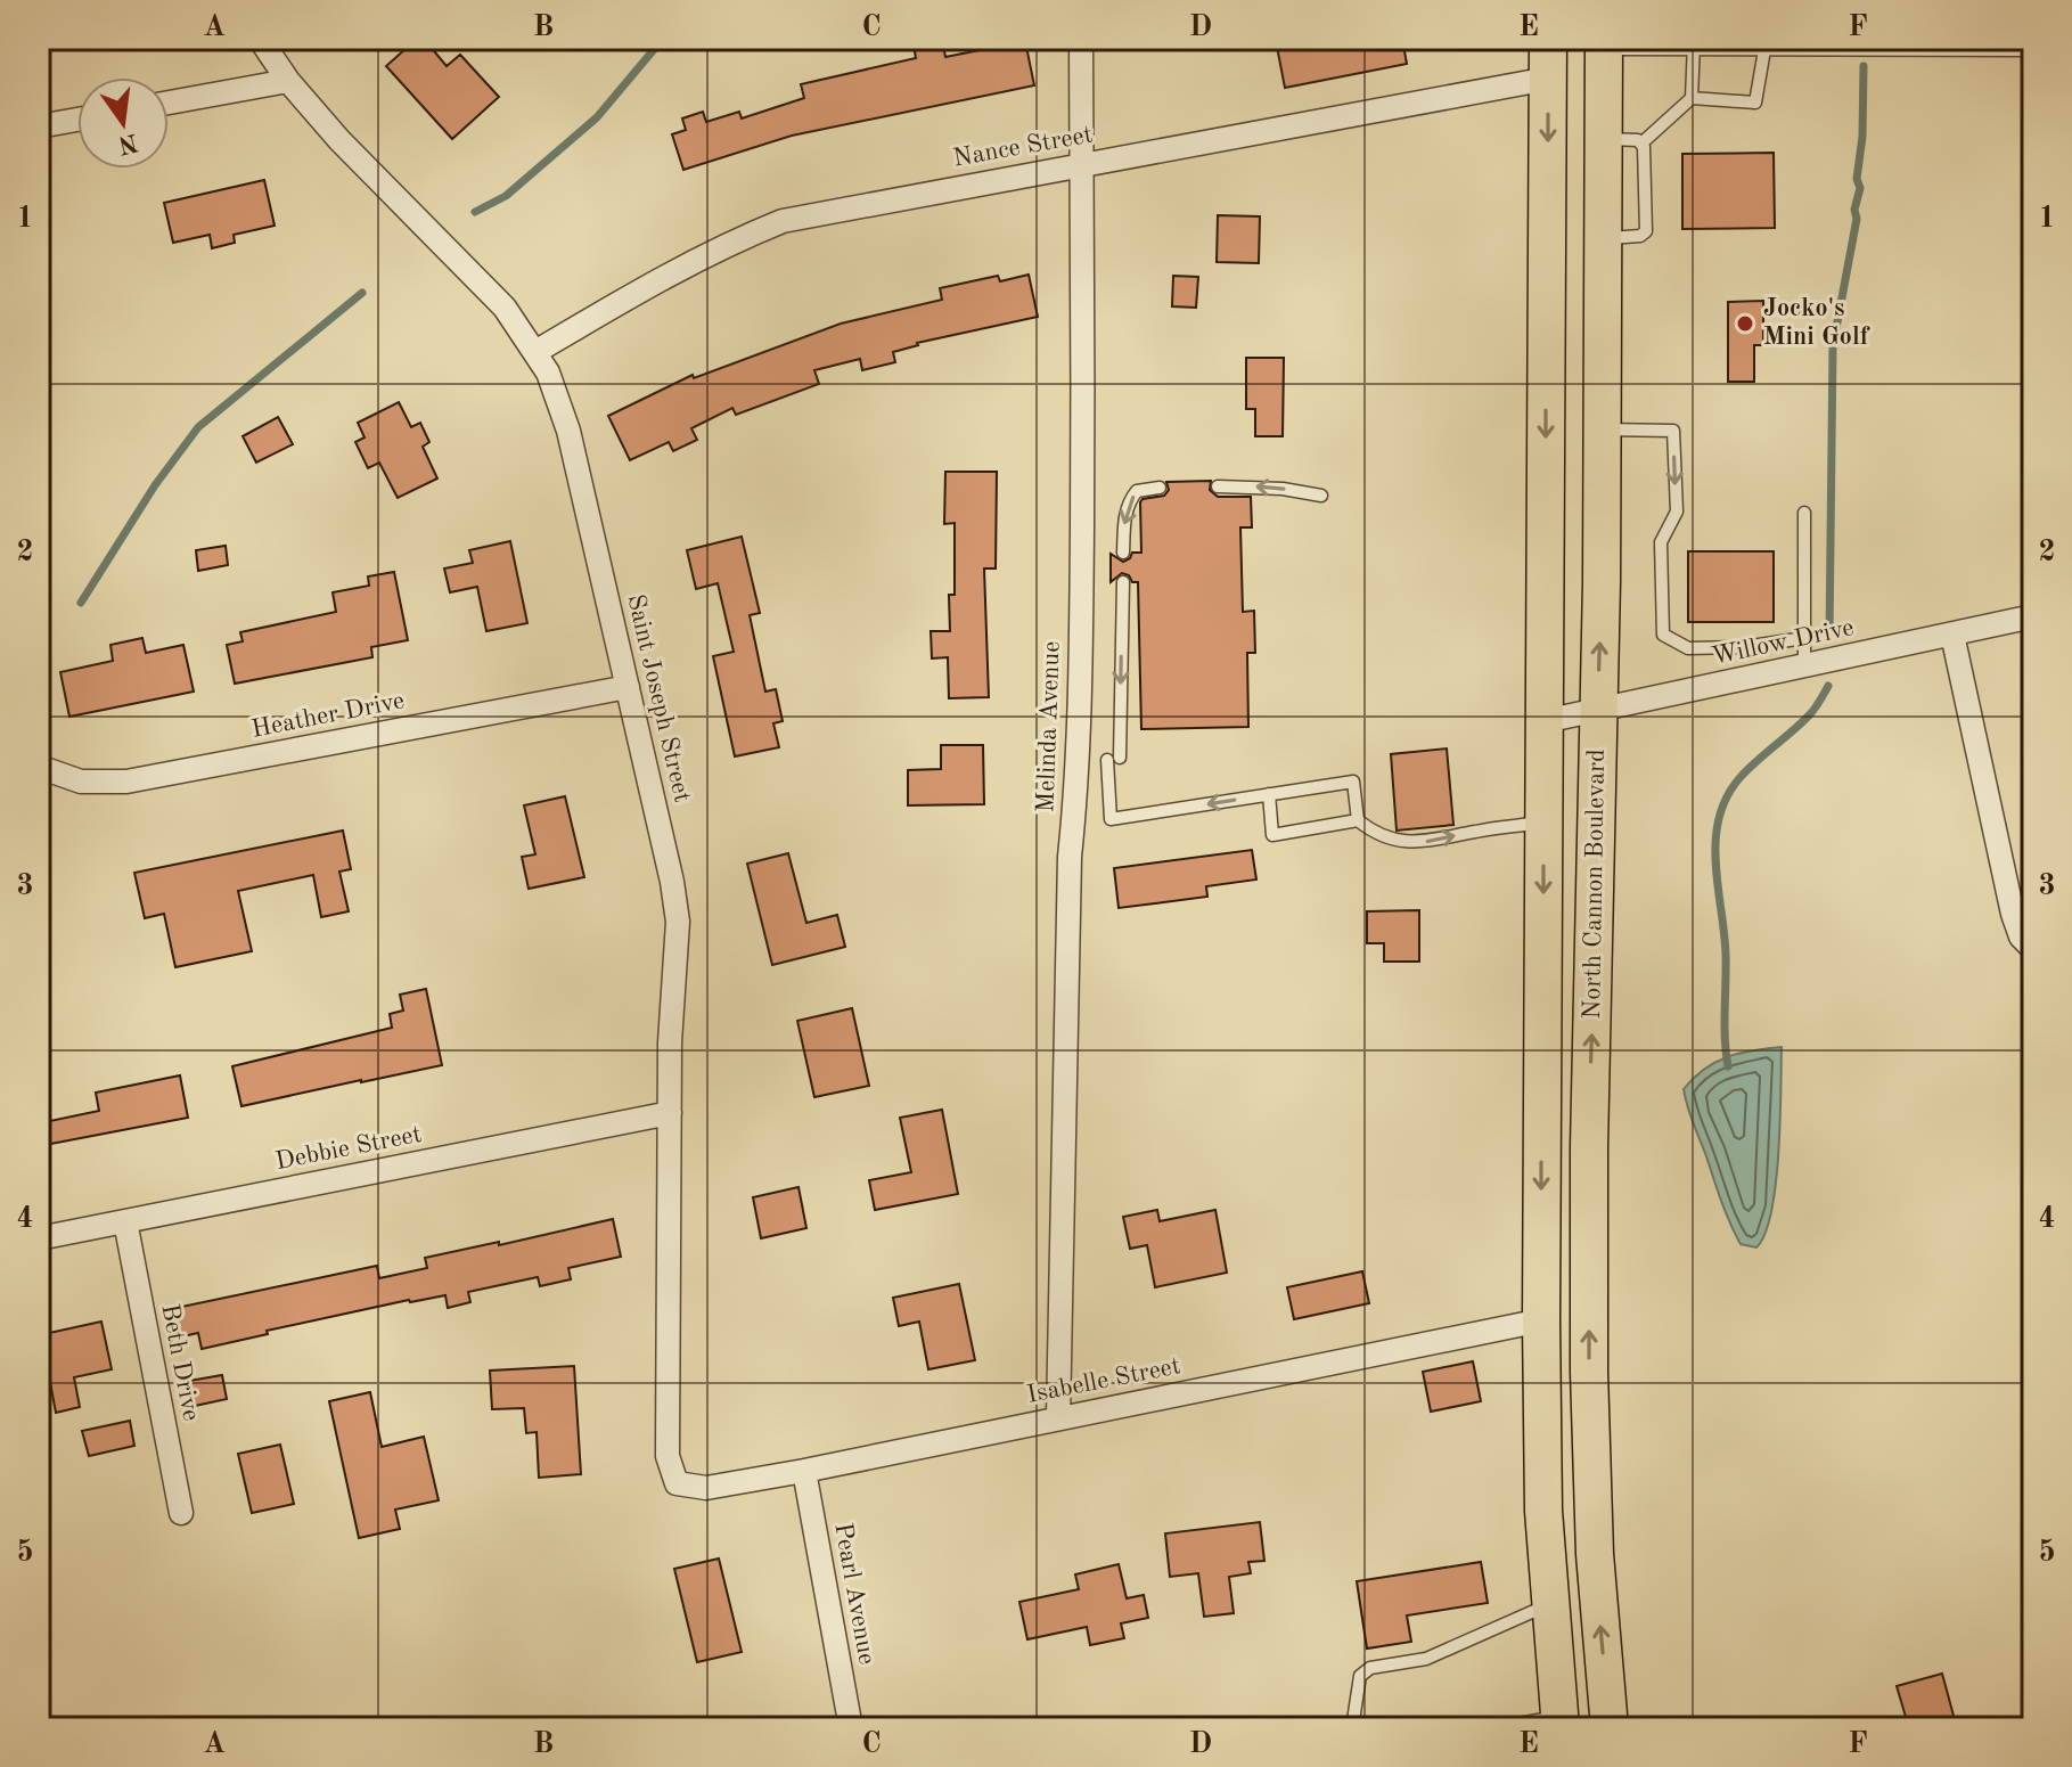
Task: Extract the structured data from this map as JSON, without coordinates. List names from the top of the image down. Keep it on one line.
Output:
{"streets":{"main road":["North Cannon Boulevard"],"street":["Nance Street","Willow Drive","Saint Joseph Street","Heather Drive","Melinda Avenue","Debbie Street","Beth Drive","Isabelle Street","Pearl Avenue"]},"crossings":[["Nance Street","Saint Joseph Street"],["Nance Street","Melinda Avenue"],["Nance Street","North Cannon Boulevard"],["Willow Drive","North Cannon Boulevard"],["Saint Joseph Street","Heather Drive"],["Saint Joseph Street","Debbie Street"],["Saint Joseph Street","Isabelle Street"],["Melinda Avenue","Isabelle Street"],["North Cannon Boulevard","Isabelle Street"],["Debbie Street","Beth Drive"],["Isabelle Street","Pearl Avenue"]],"places":["Jocko's Mini Golf"],"north":"bottom","grid":{"columns":["A","B","C","D","E","F"],"rows":["1","2","3","4","5"]}}
